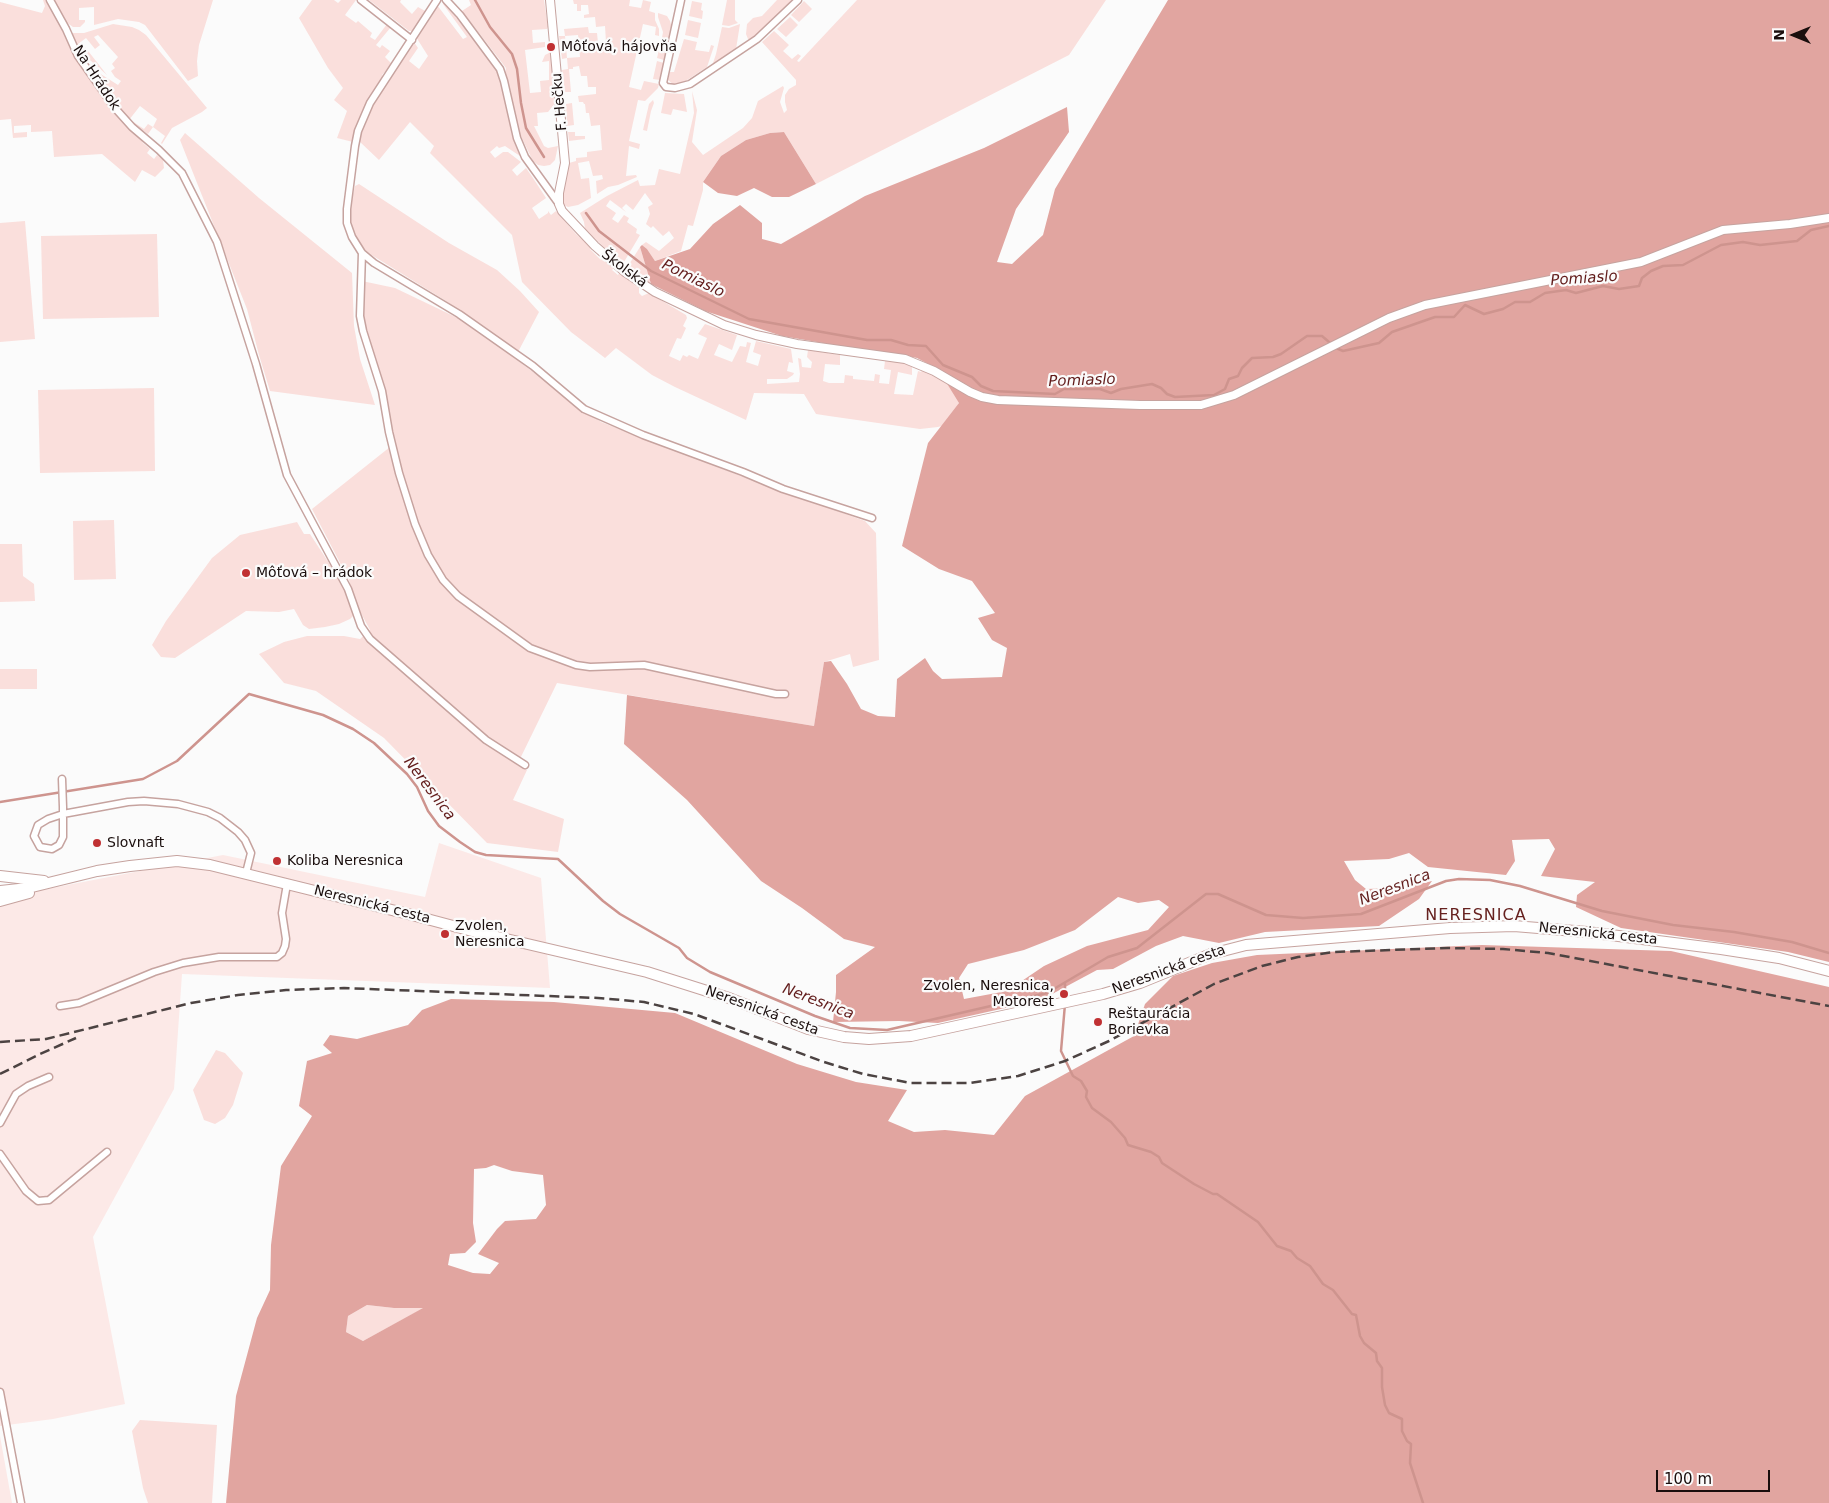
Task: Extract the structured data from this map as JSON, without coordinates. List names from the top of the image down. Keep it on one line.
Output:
{"streets":{"main road":["Neresnická cesta"],"street":["Na Hrádok","F. Hečku","Školská"]},"crossings":[["F. Hečku","Školská"]],"districts":["NERESNICA"],"water":["Pomiaslo","Neresnica"],"places":["Môťová, hájovňa","Môťová – hrádok","Slovnaft","Koliba Neresnica","Zvolen, Neresnica","Zvolen, Neresnica, Motorest","Reštaurácia Borievka"],"scale_bar":"100 m","north":"left"}
